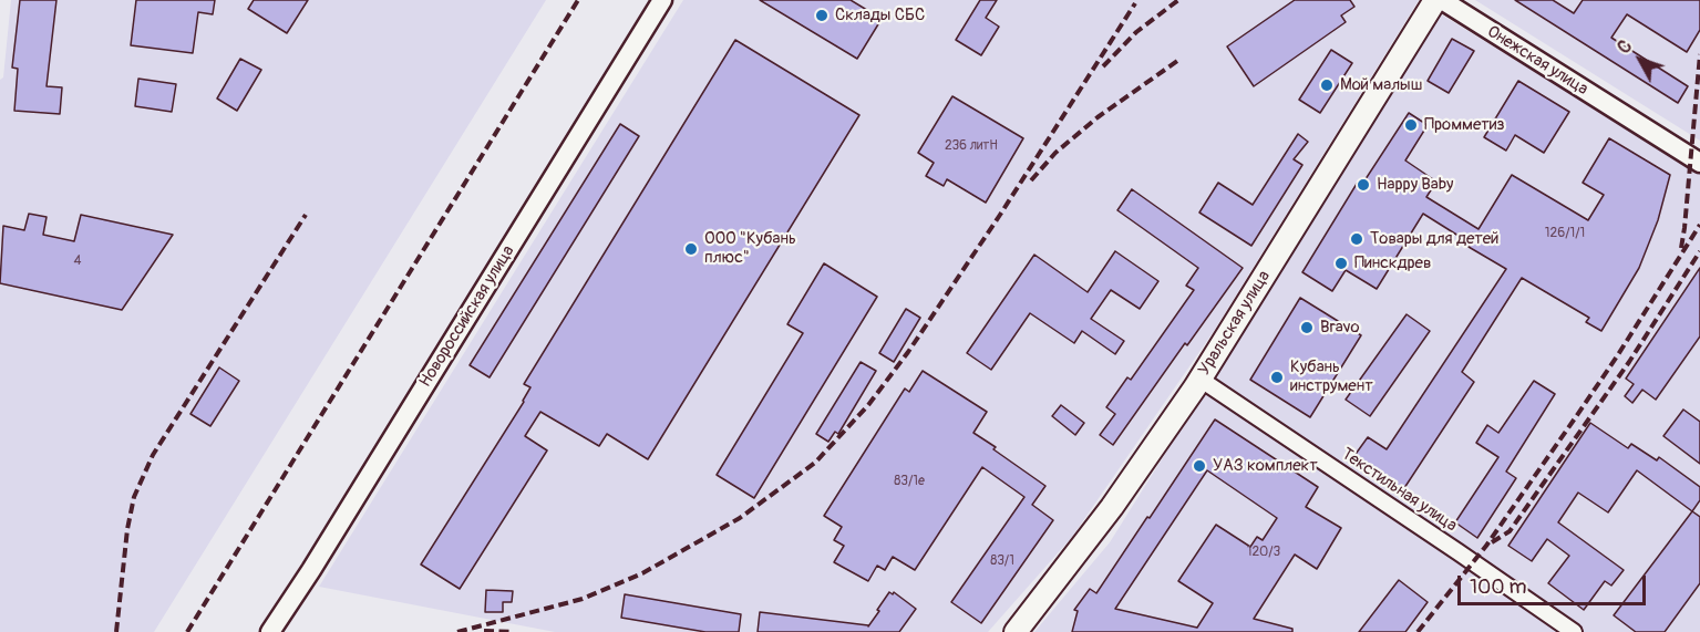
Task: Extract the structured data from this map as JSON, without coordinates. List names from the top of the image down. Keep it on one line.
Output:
{"streets":{"main road":["Уральская улица"],"street":["Онежская улица","Новороссийская улица","Текстильная улица"]},"crossings":[["Онежская улица","Уральская улица"],["Уральская улица","Текстильная улица"]],"places":["Склады СБС","Мой малыш","Промметиз","Happy Baby","Товары для детей","ООО \"Кубань плюс\"","Пинскдрев","Bravo","Кубань инструмент","УАЗ комплект"],"house_numbers":["236 литН","126/1/1","4","83/1е","120/3","83/1"],"scale_bar":"100 m","north":"top left"}
